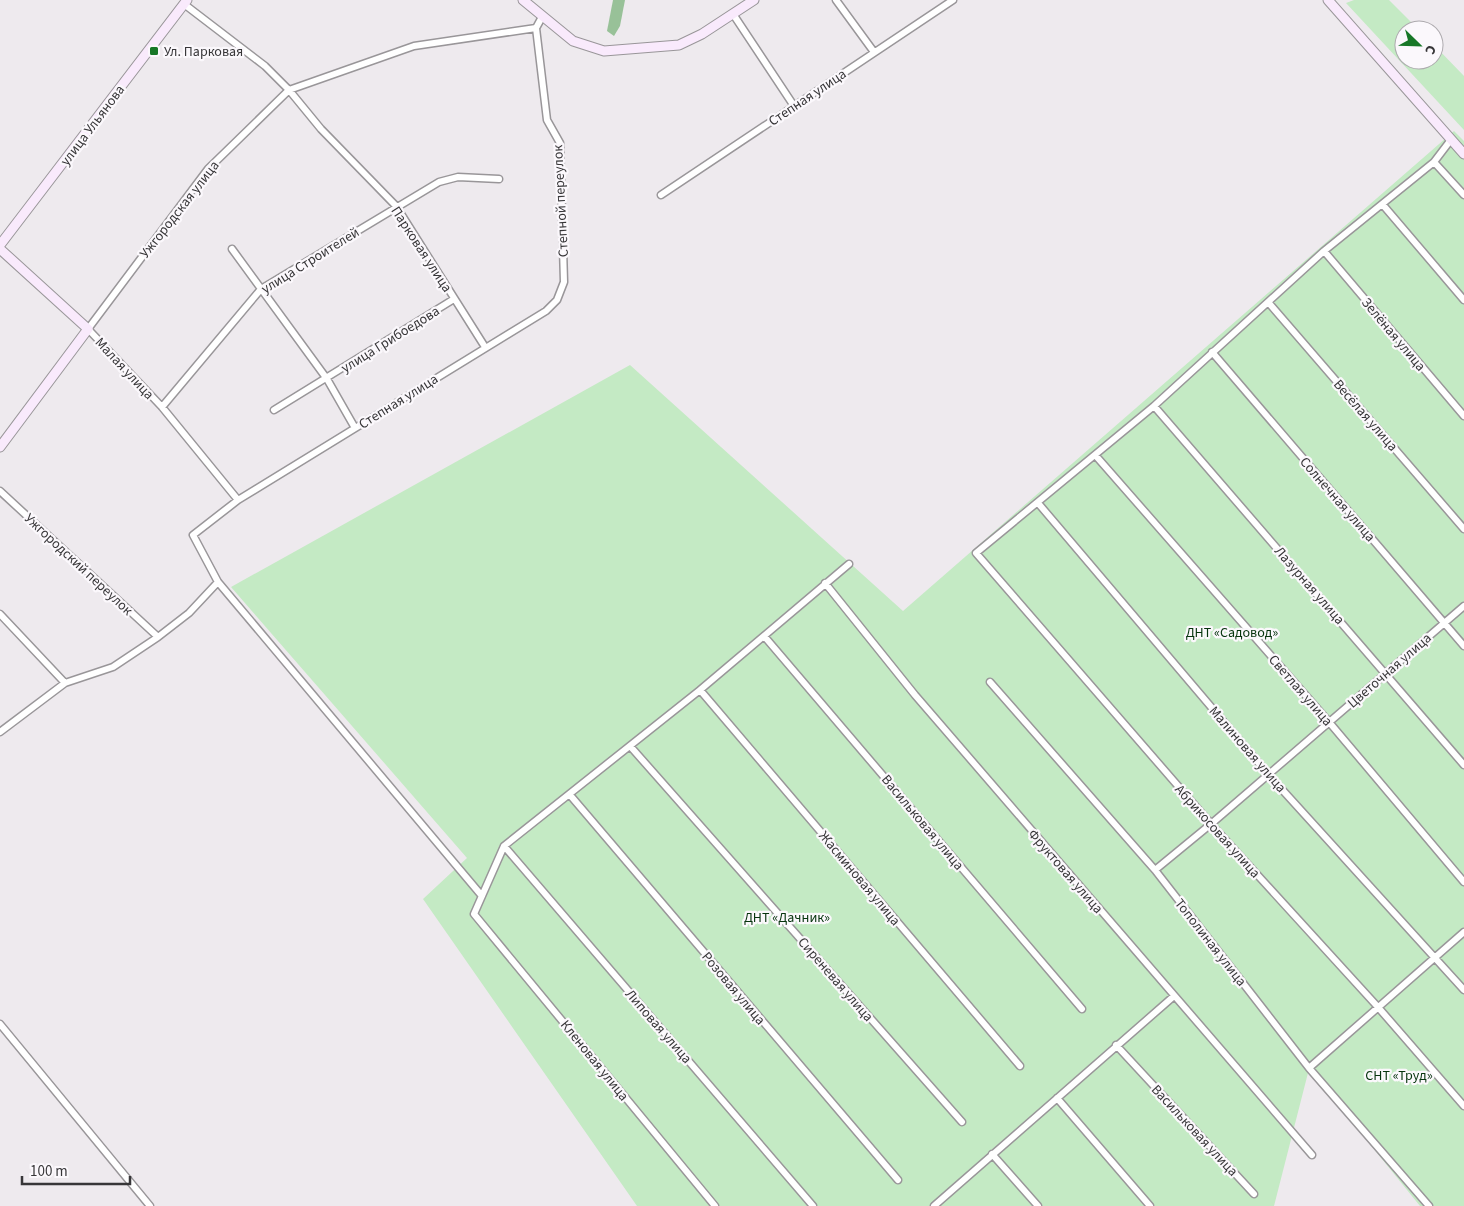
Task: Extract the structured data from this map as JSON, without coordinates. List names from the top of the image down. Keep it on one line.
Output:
{"streets":{"street":["Степная улица","улица Ульянова","Степной переулок","Ужгородская улица","Парковая улица","улица Строителей","Зелёная улица","улица Грибоедова","Малая улица","Весёлая улица","Солнечная улица","Ужгородский переулок","Лазурная улица","Цветочная улица","Светлая улица","Малиновая улица","Васильковая улица","Абрикосовая улица","Фруктовая улица","Жасминовая улица","Тополиная улица","Сиреневая улица","Розовая улица","Липовая улица","Кленовая улица"]},"crossings":[["Степная улица","Степной переулок"],["Степная улица","Парковая улица"],["Степная улица","улица Грибоедова"],["Степная улица","Малая улица"],["улица Ульянова","Ужгородская улица"],["улица Ульянова","Парковая улица"],["улица Ульянова","Малая улица"],["Степной переулок","Ужгородская улица"],["Ужгородская улица","Парковая улица"],["Ужгородская улица","Малая улица"],["Парковая улица","улица Строителей"],["Парковая улица","улица Грибоедова"],["улица Строителей","улица Грибоедова"],["улица Строителей","Малая улица"],["Солнечная улица","Цветочная улица"],["Лазурная улица","Цветочная улица"],["Цветочная улица","Светлая улица"],["Цветочная улица","Малиновая улица"],["Цветочная улица","Абрикосовая улица"],["Цветочная улица","Тополиная улица"],["Малиновая улица","Абрикосовая улица"]],"parks":["ДНТ «Садовод»","ДНТ «Дачник»","СНТ «Труд»"],"places":{"transit":["Ул. Парковая"]},"scale_bar":"100 m","north":"bottom right"}
